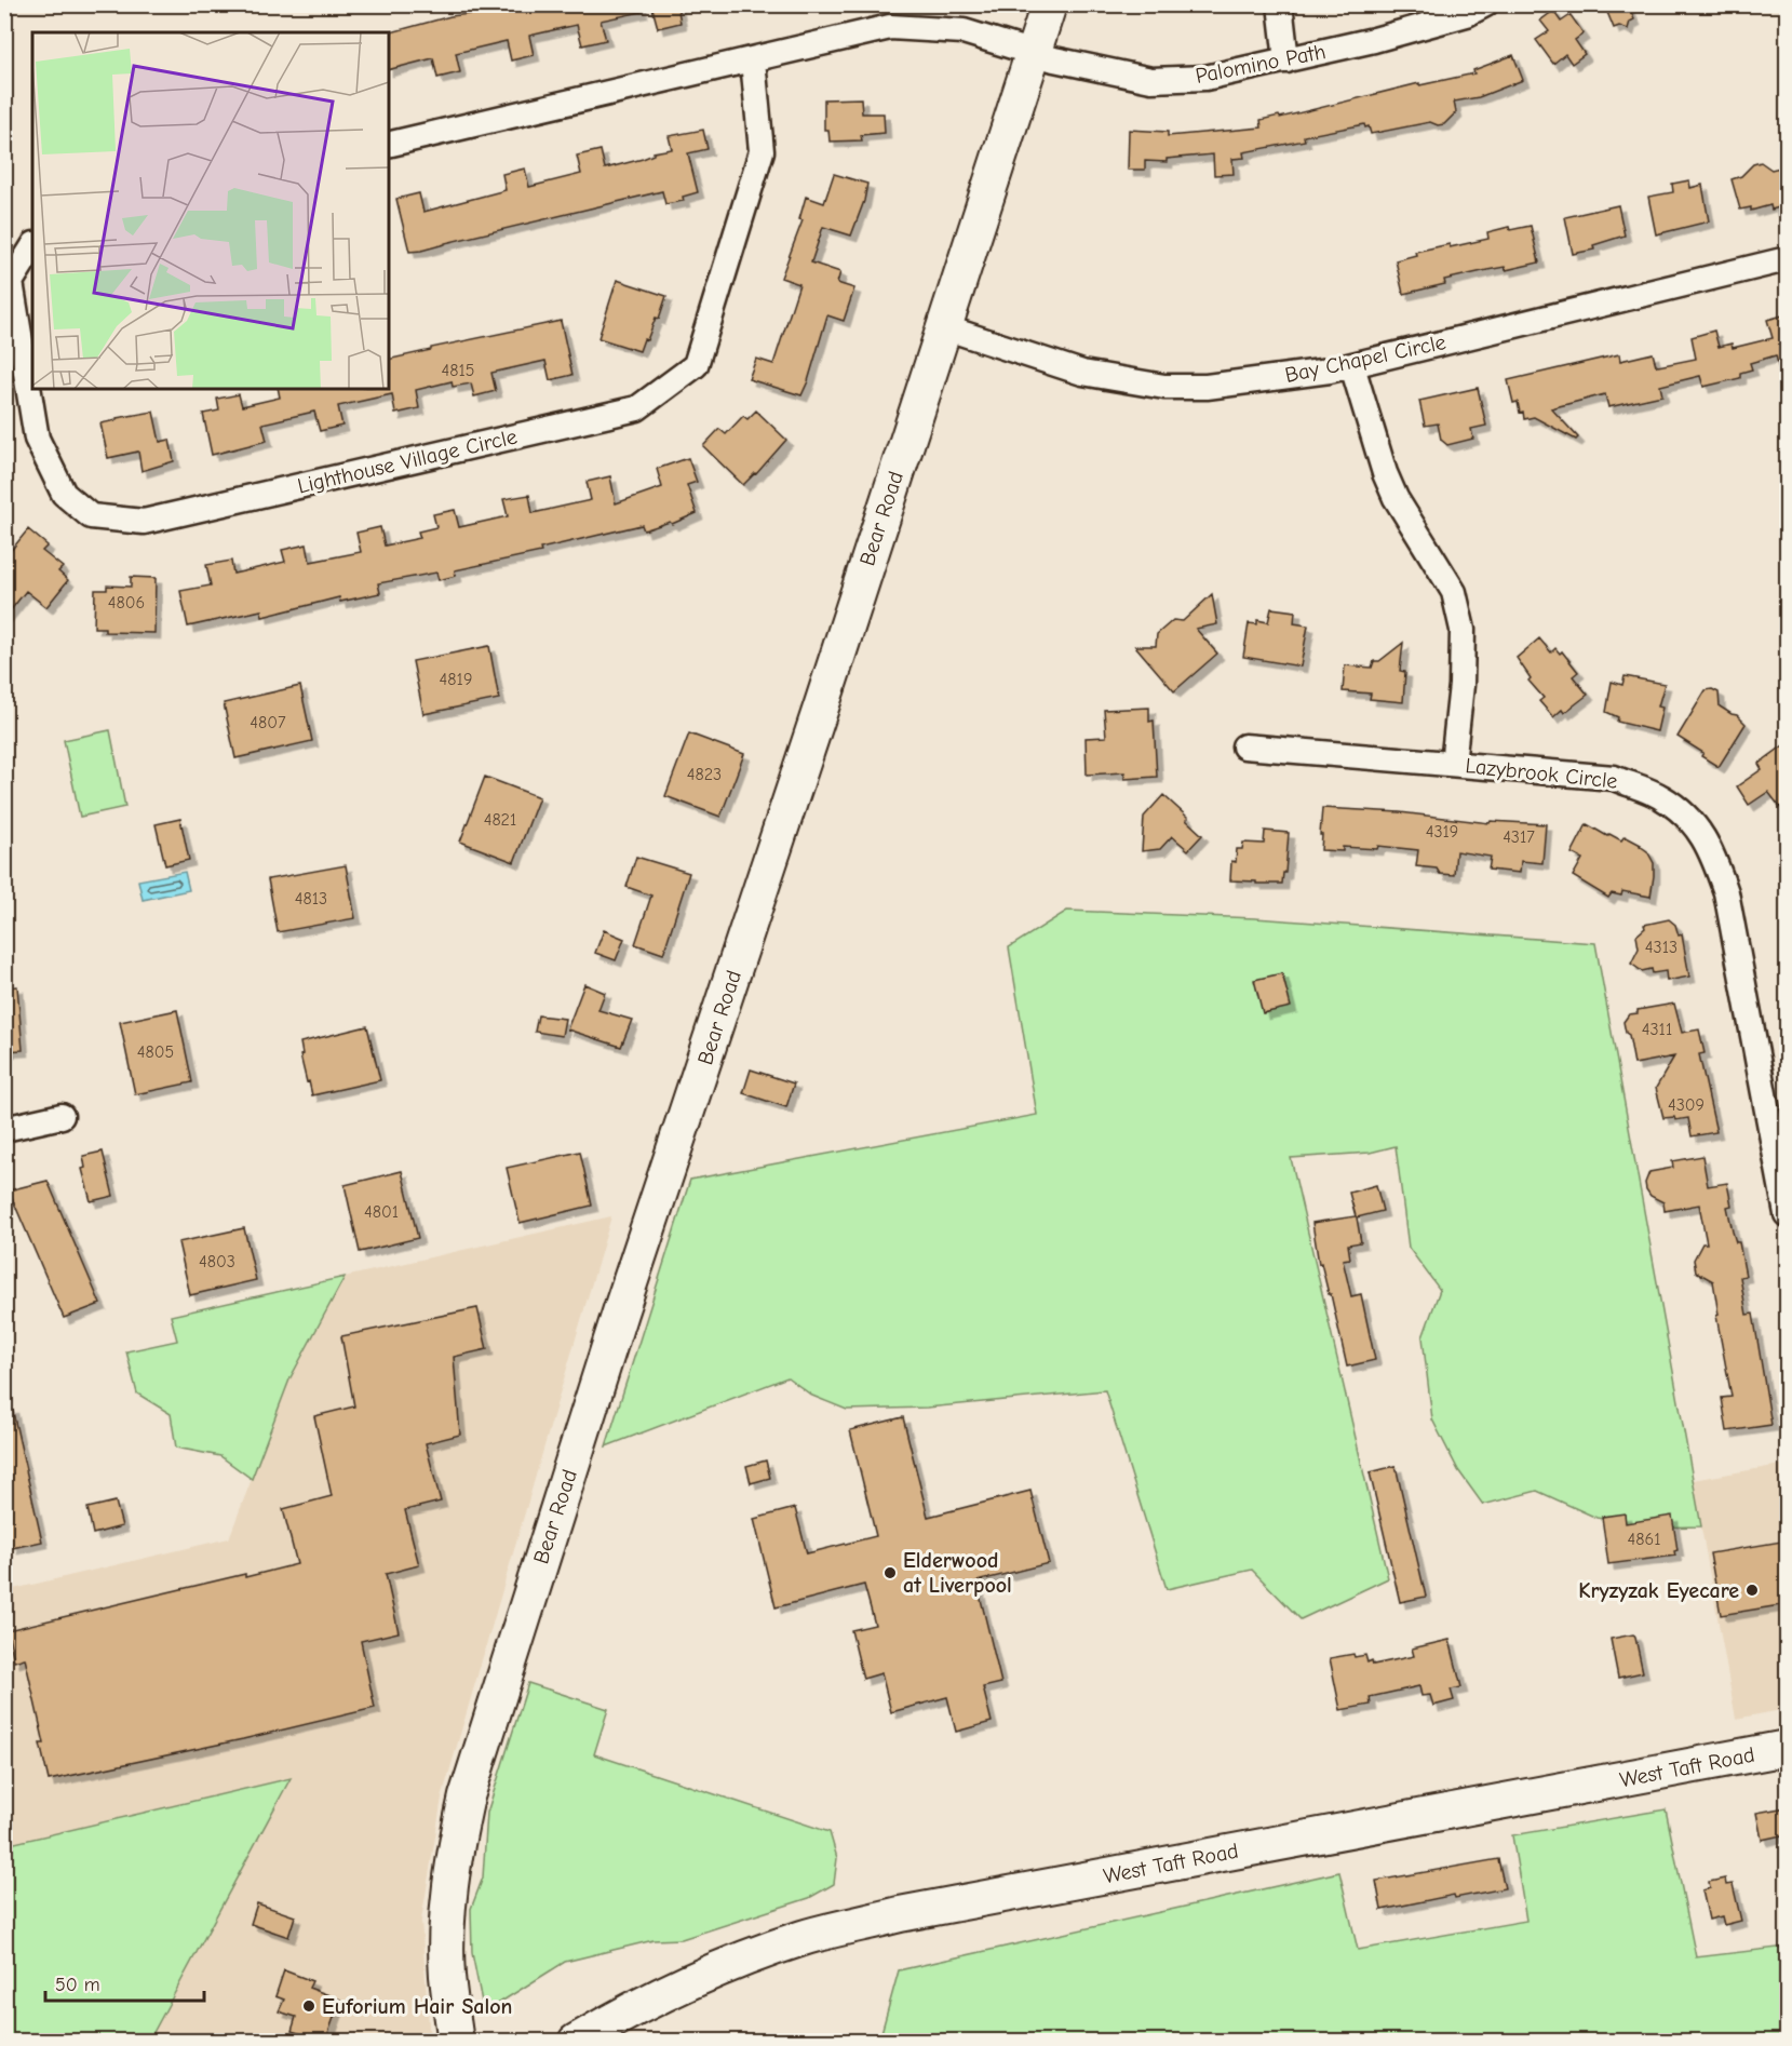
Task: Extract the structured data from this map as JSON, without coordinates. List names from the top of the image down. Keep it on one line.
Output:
{"streets":{"street":["Palomino Path","Bay Chapel Circle","Lighthouse Village Circle","Bear Road","Lazybrook Circle","West Taft Road"]},"crossings":[["Palomino Path","Bear Road"],["Bay Chapel Circle","Bear Road"]],"places":["Elderwood at Liverpool","Kryzyzak Eyecare","Euforium Hair Salon"],"house_numbers":["4815","4806","4819","4807","4823","4821","4319","4317","4813","4313","4311","4805","4309","4801","4803","4861"],"scale_bar":"50 m"}
